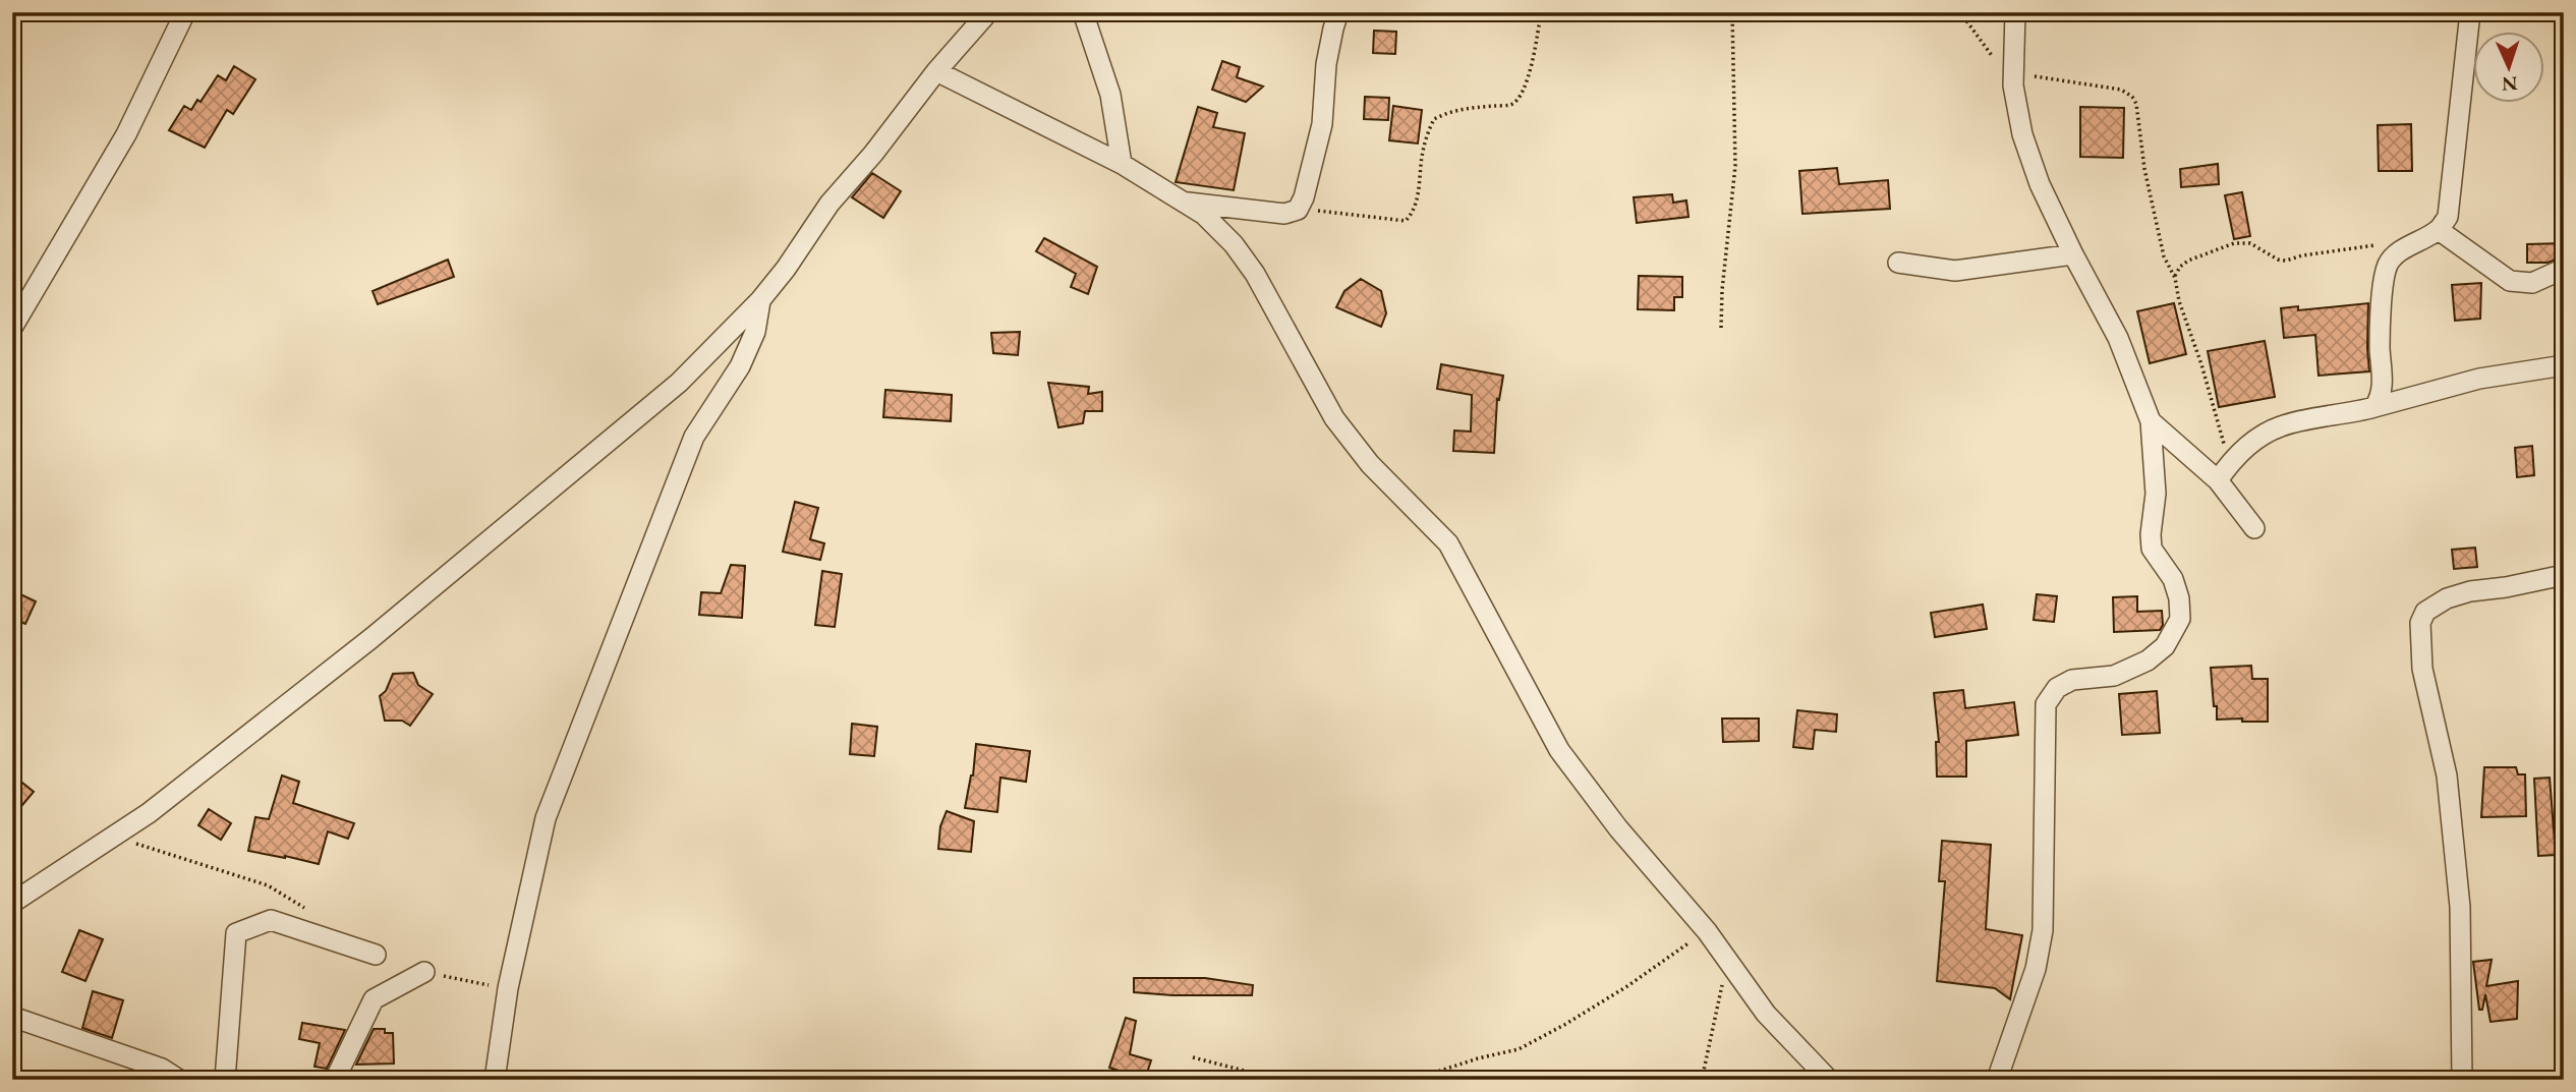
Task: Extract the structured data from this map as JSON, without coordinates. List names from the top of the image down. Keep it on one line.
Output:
{"north":"bottom"}
